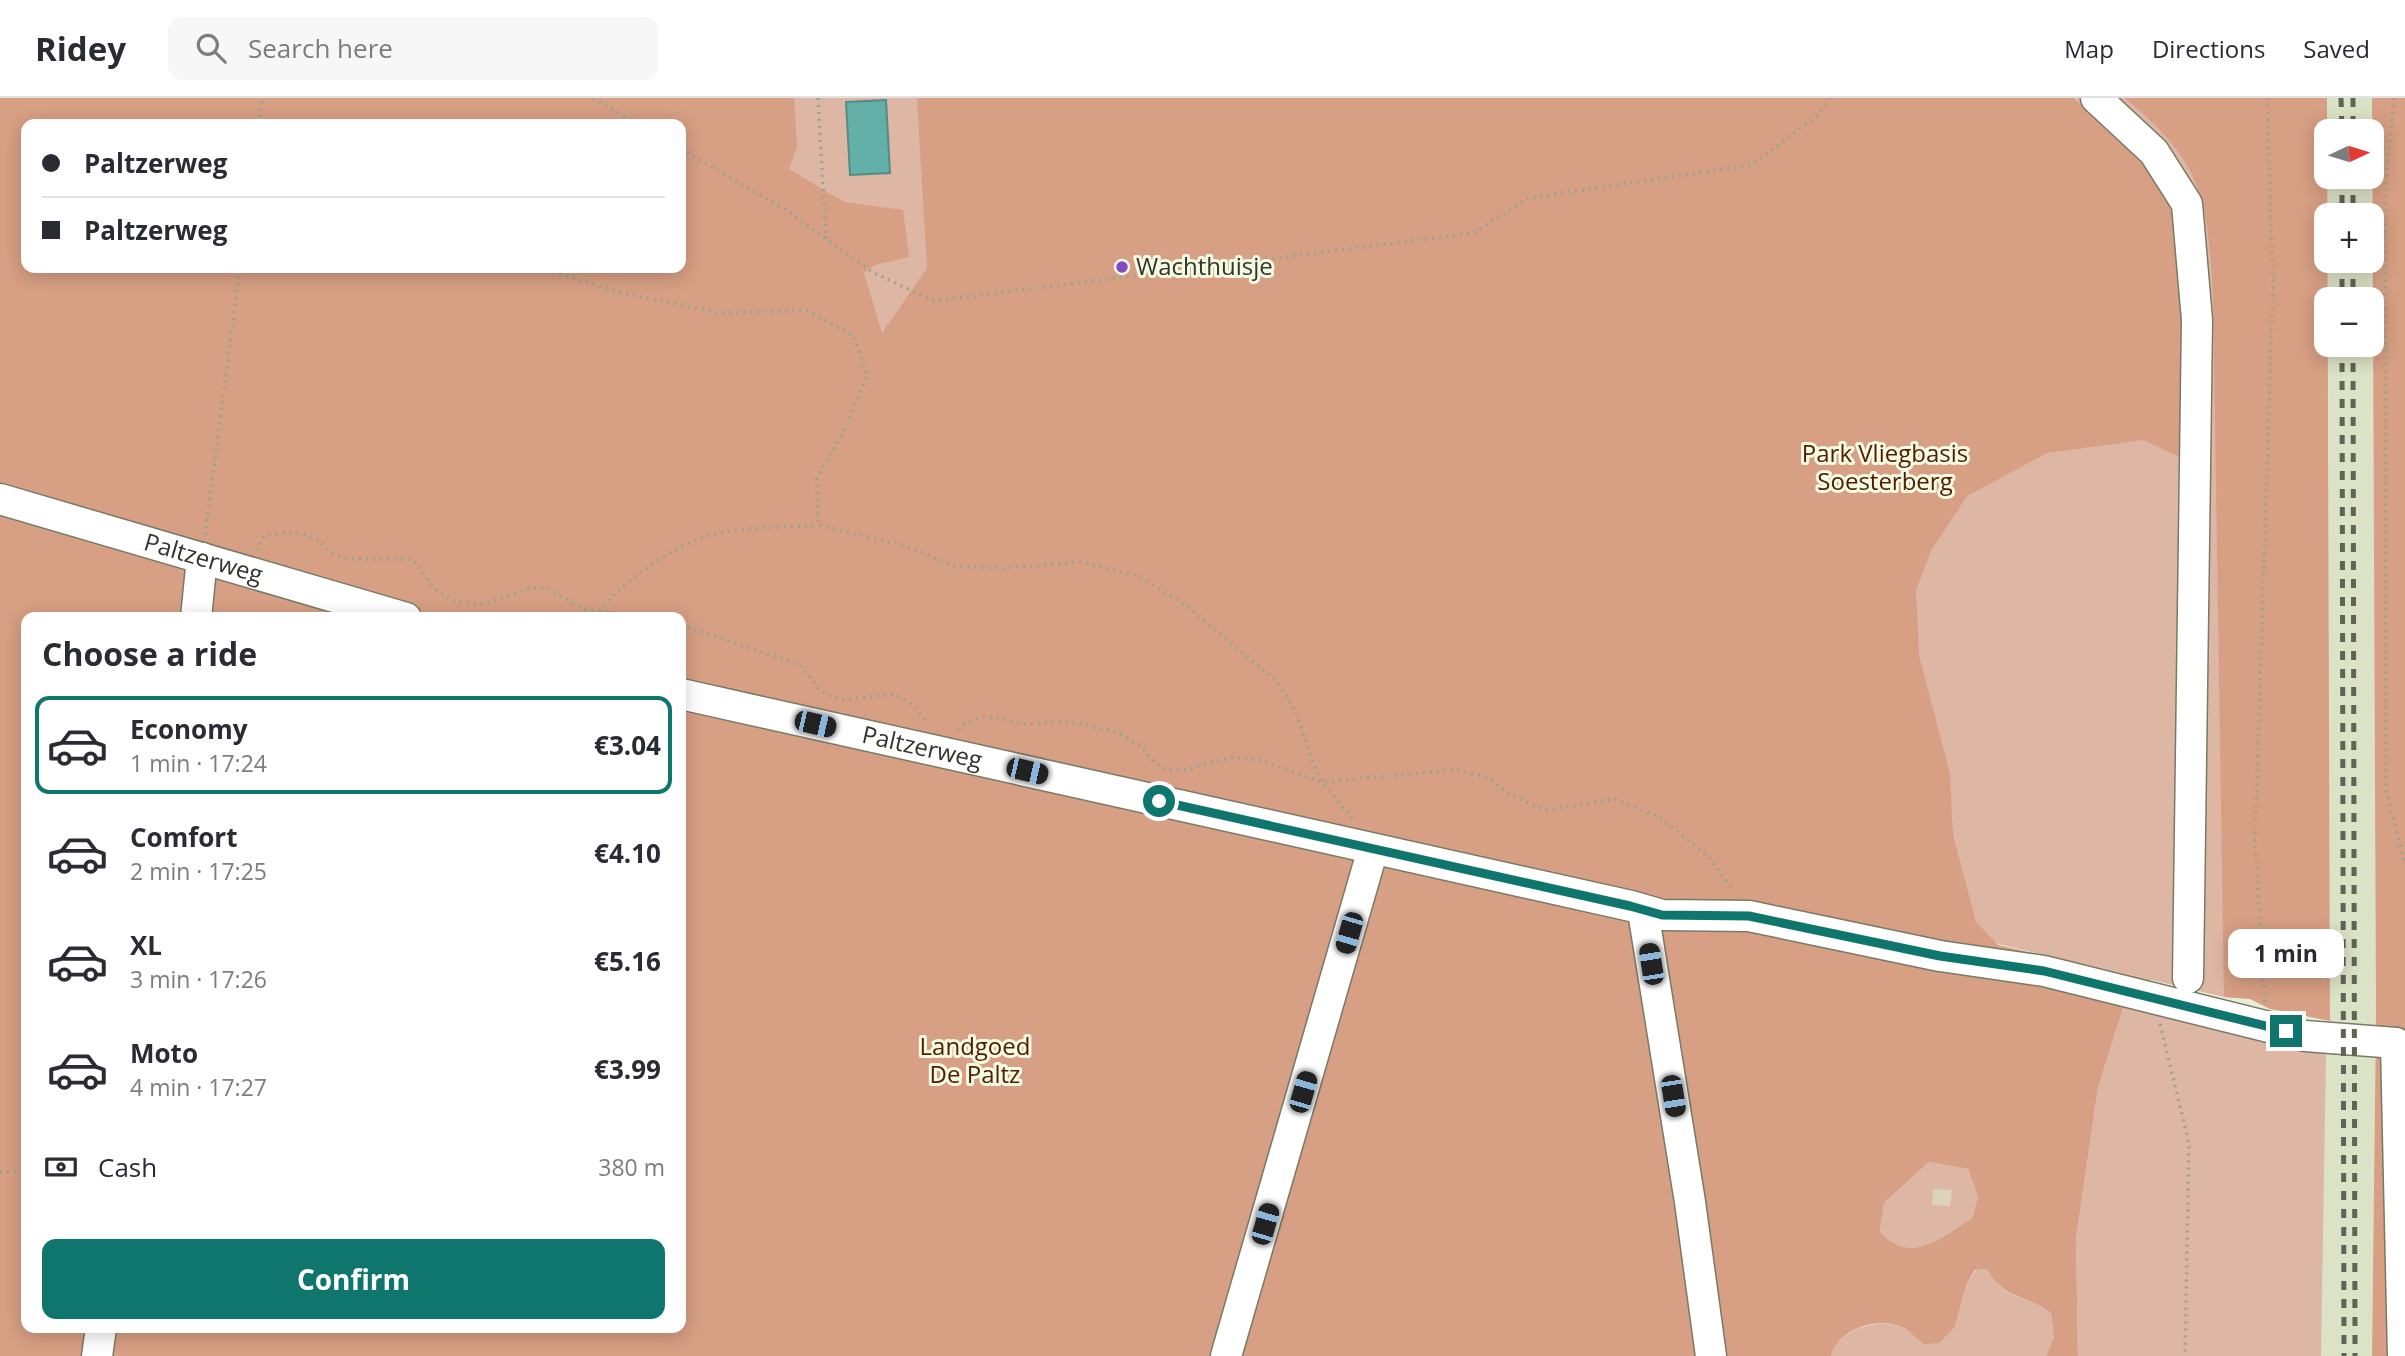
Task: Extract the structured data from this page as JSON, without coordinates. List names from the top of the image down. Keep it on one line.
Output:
{"streets":{"street":["Paltzerweg"]},"parks":["Park Vliegbasis Soesterberg","Landgoed De Paltz"],"places":["Wachthuisje"],"north":"right","page":{"header":"Ridey","search":"Search here","nav":["Map","Directions","Saved"],"map_buttons":["+","−"],"banner":["Paltzerweg","Paltzerweg"],"heading":"Choose a ride","list":[{"name":"Economy","note":"1 min · 17:24","value":"€3.04"},{"name":"Comfort","note":"2 min · 17:25","value":"€4.10"},{"name":"XL","note":"3 min · 17:26","value":"€5.16"},{"name":"Moto","note":"4 min · 17:27","value":"€3.99"}],"bubble":"1 min","pay":["Cash","380 m"],"buttons":"Confirm"}}
